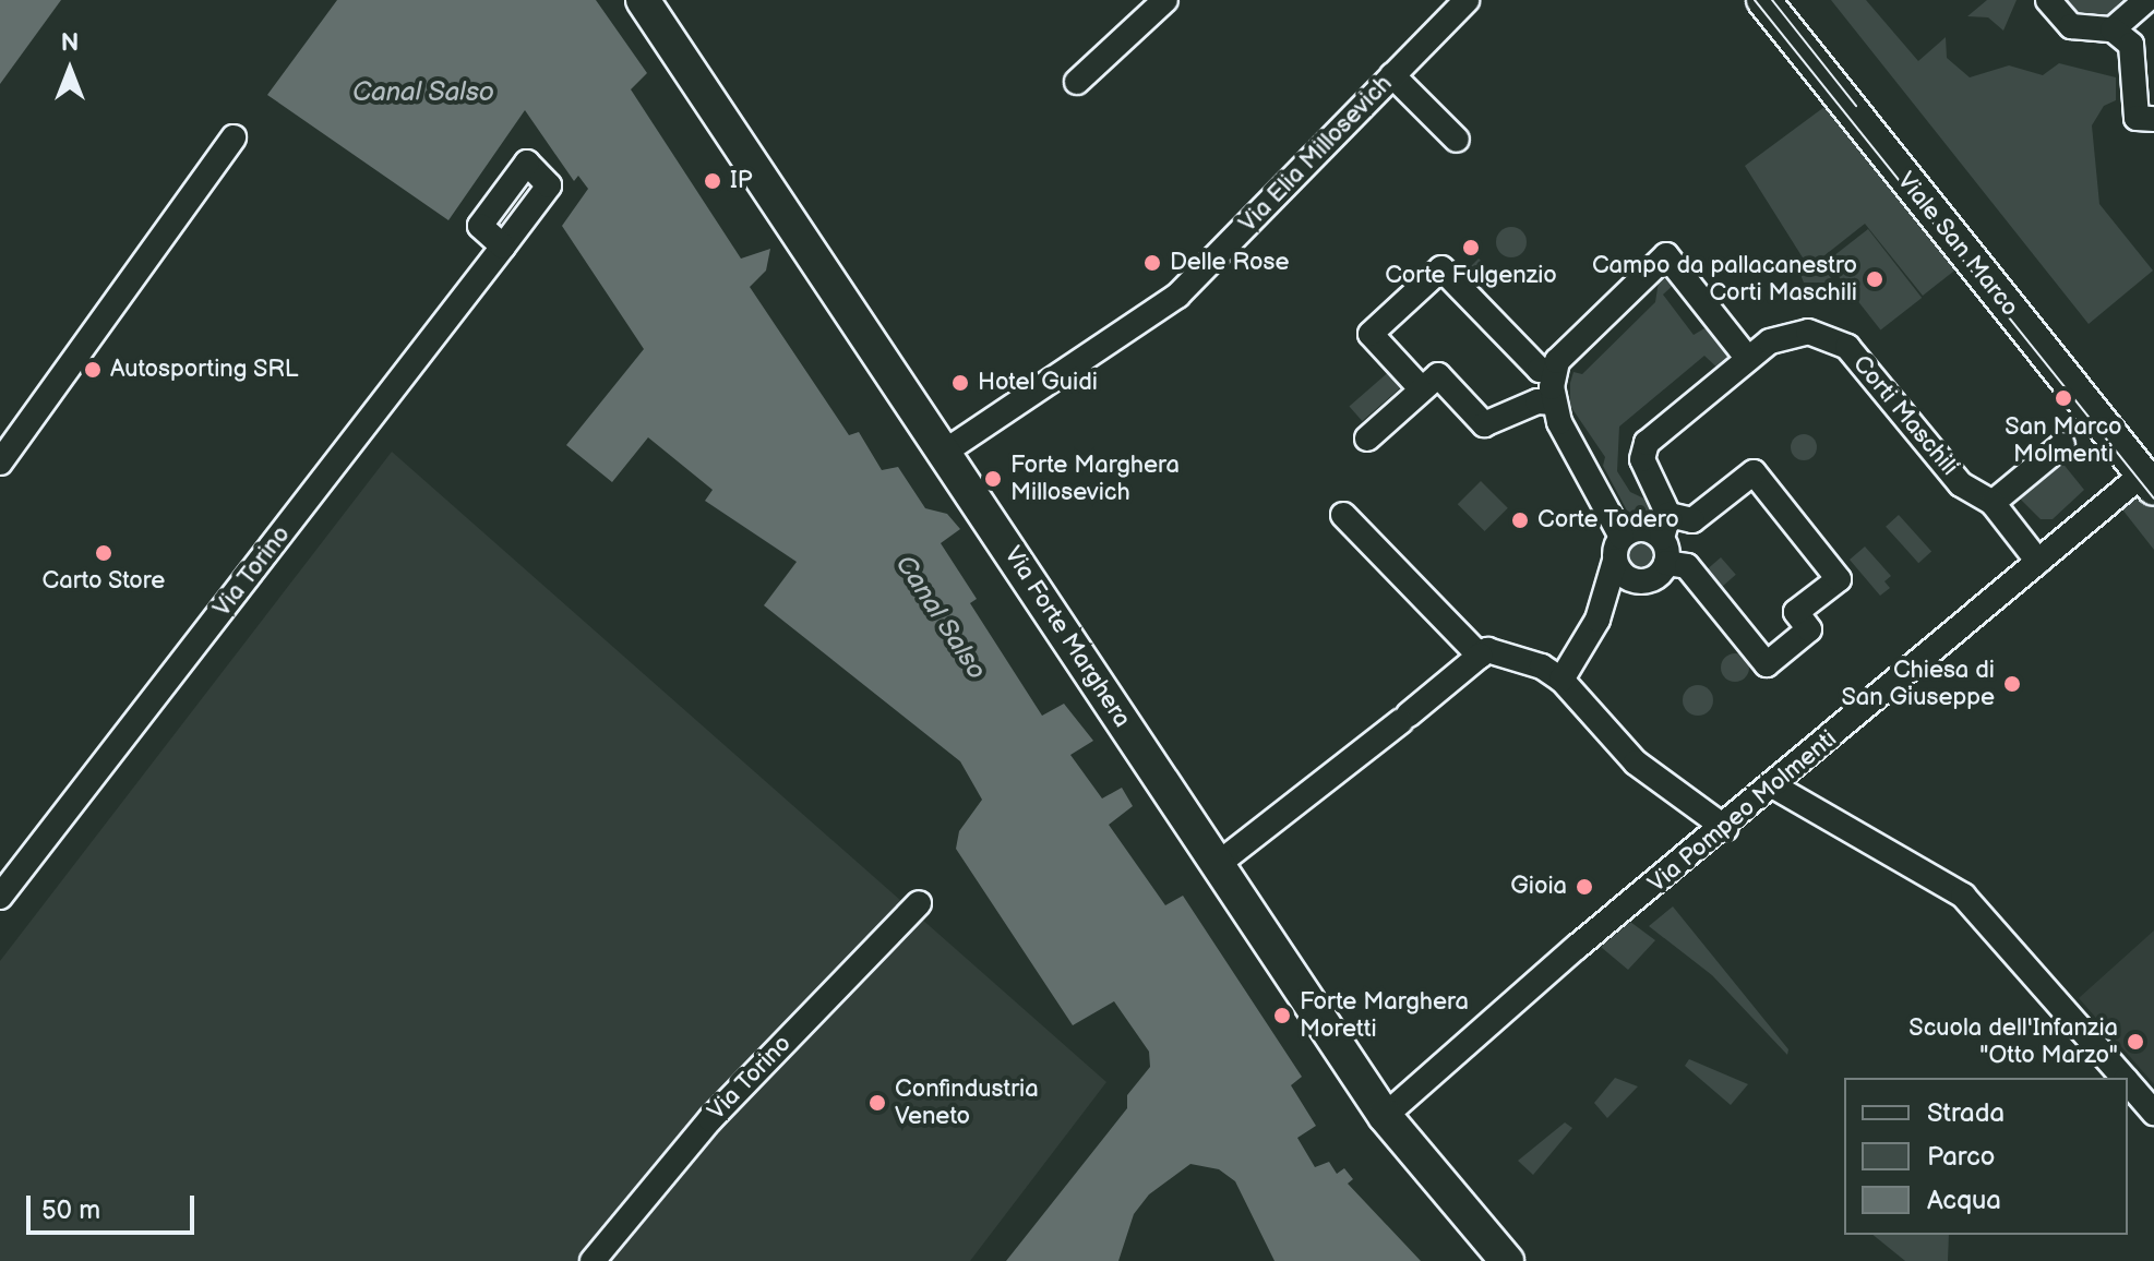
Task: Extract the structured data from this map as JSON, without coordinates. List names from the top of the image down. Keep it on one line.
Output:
{"streets":{"street":["Via Elia Millosevich","Viale San Marco","Corti Maschili","Via Torino","Via Forte Marghera","Via Pompeo Molmenti"]},"crossings":[["Via Elia Millosevich","Via Forte Marghera"],["Viale San Marco","Via Pompeo Molmenti"],["Corti Maschili","Via Pompeo Molmenti"],["Via Forte Marghera","Via Pompeo Molmenti"]],"water":["Canal Salso"],"places":["IP","Corte Fulgenzio","Delle Rose","Campo da pallacanestro Corti Maschili","Autosporting SRL","Hotel Guidi","San Marco Molmenti","Forte Marghera Millosevich","Corte Todero","Carto Store","Chiesa di San Giuseppe","Gioia","Forte Marghera Moretti","Scuola dell'Infanzia \"Otto Marzo\"","Confindustria Veneto"],"legend":["Strada","Parco","Acqua"],"scale_bar":"50 m","north":"top"}
